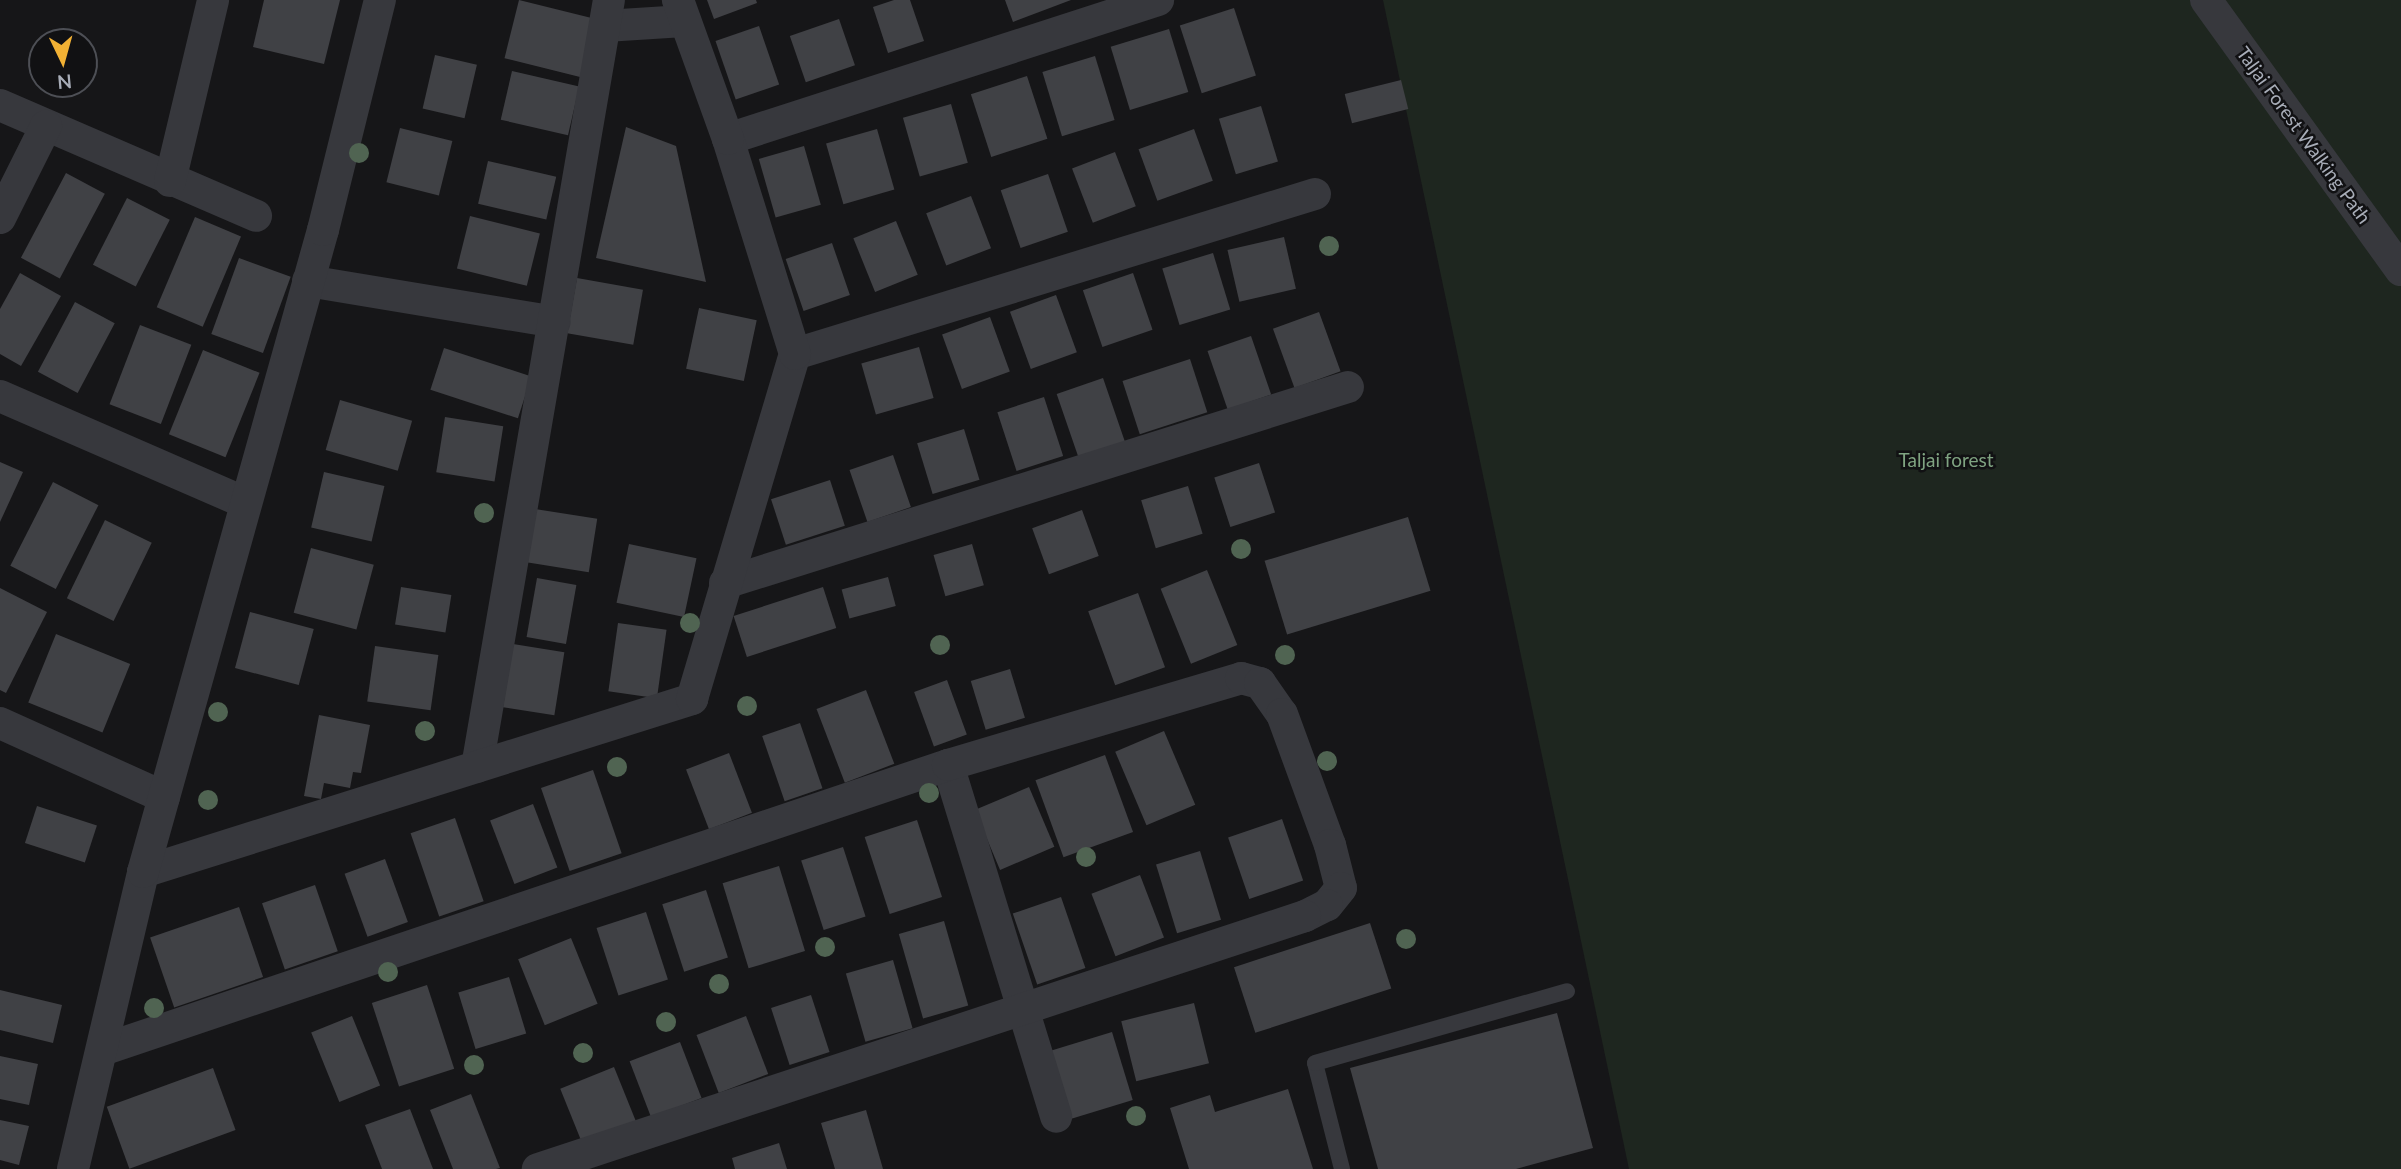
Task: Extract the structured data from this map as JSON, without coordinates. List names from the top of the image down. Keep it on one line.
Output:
{"streets":{"street":["Taljai Forest Walking Path"]},"parks":["Taljai forest"],"north":"bottom"}
